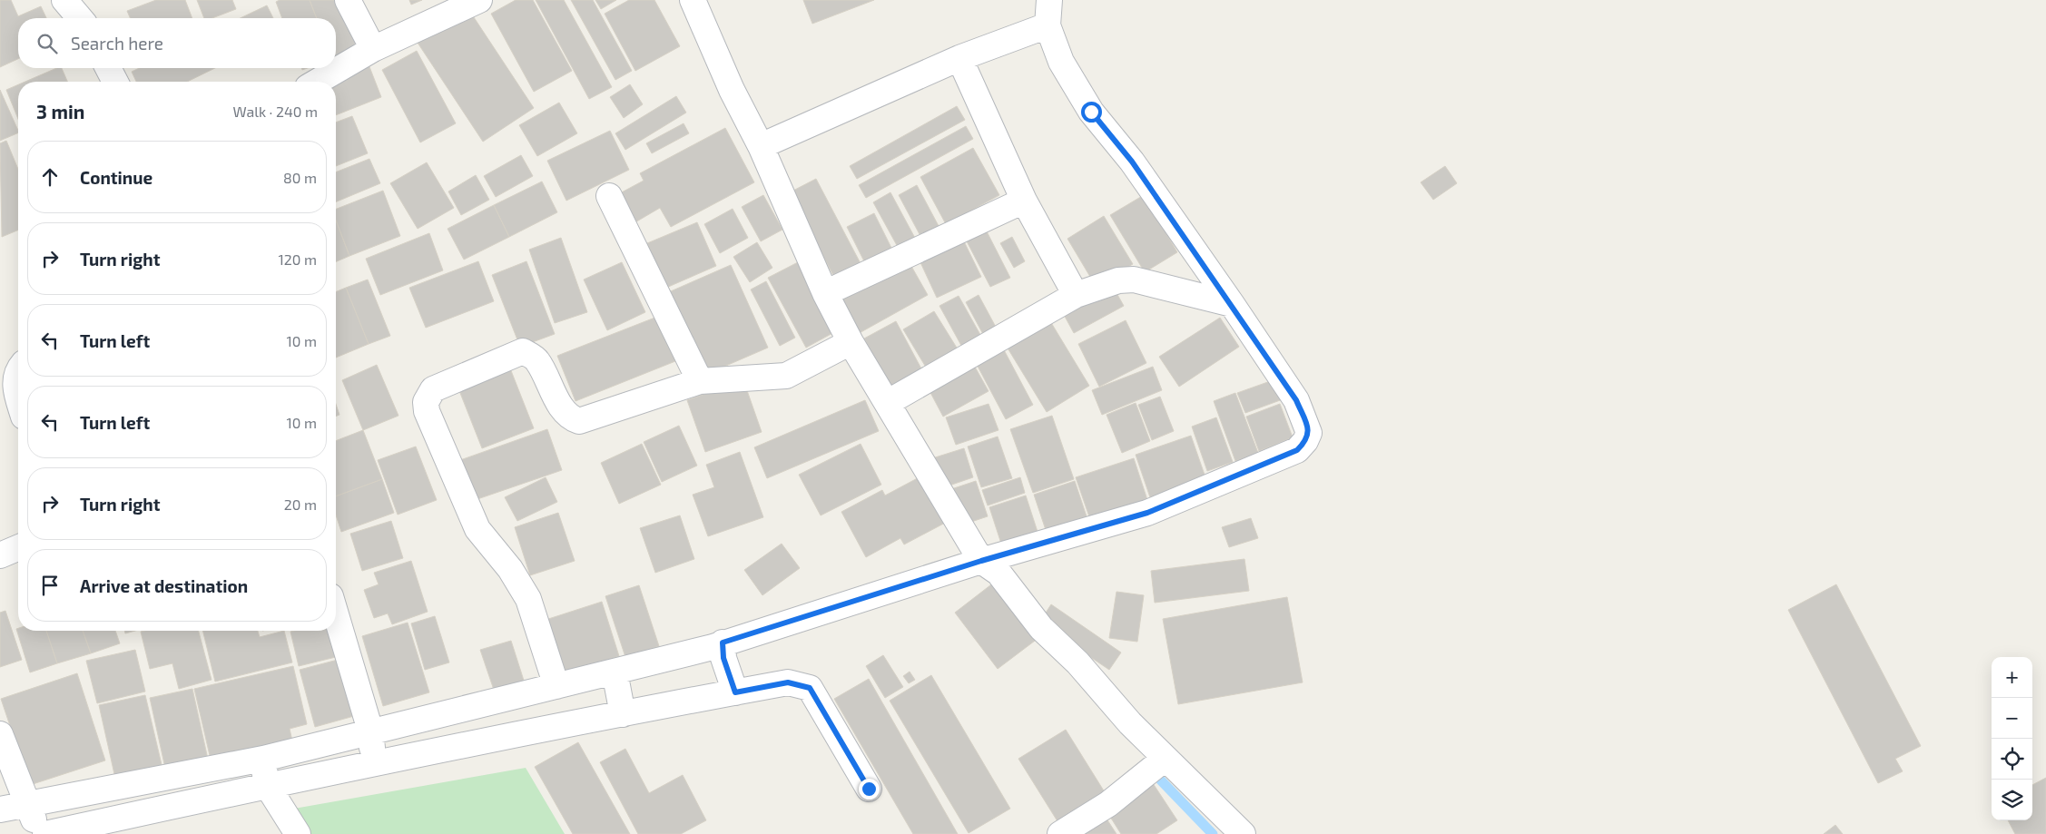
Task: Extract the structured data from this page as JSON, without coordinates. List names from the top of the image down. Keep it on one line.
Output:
{"page":{"search":"Search here","heading":["3 min","Walk · 240 m"],"list":[["Continue","80 m"],["Turn right","120 m"],["Turn left","10 m"],["Turn left","10 m"],["Turn right","20 m"],"Arrive at destination"],"map_buttons":["+","−"]}}
